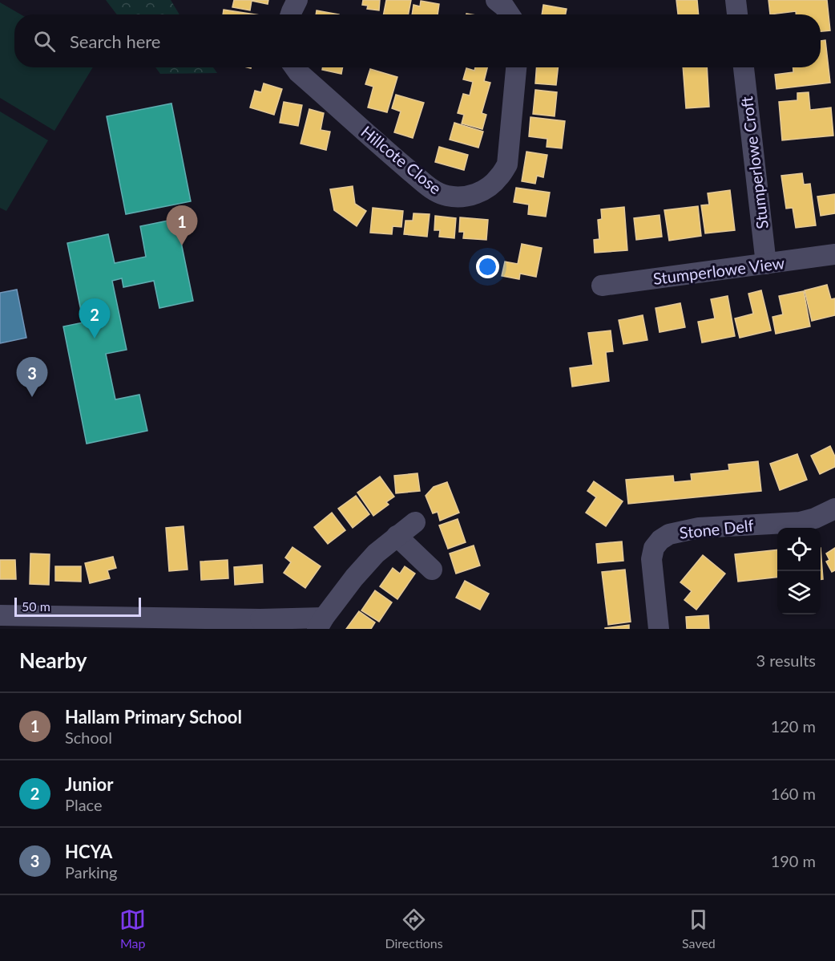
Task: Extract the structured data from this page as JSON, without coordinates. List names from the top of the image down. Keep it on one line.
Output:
{"streets":{"street":["Hillcote Close","Stumperlowe Croft","Stumperlowe View","Stone Delf"]},"crossings":[["Stumperlowe Croft","Stumperlowe View"]],"scale_bar":"50 m","page":{"search":"Search here","pins":["1","2","3"],"scale":"50 m","heading":["Nearby","3 results"],"list":[{"mark":"1","name":"Hallam Primary School","note":"School","value":"120 m"},{"mark":"2","name":"Junior","note":"Place","value":"160 m"},{"mark":"3","name":"HCYA","note":"Parking","value":"190 m"}],"nav":["Map","Directions","Saved"]}}
